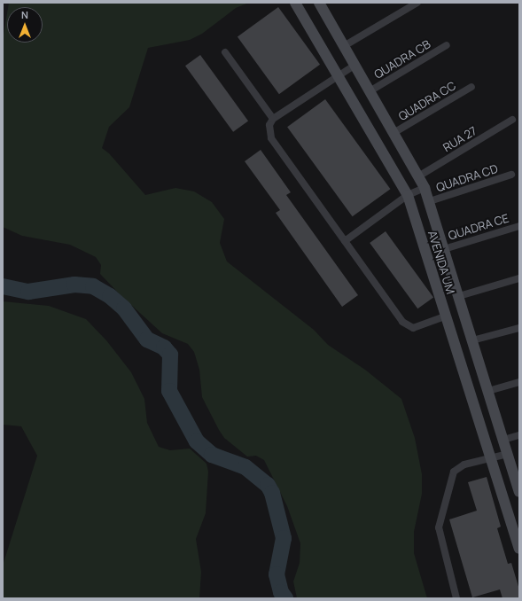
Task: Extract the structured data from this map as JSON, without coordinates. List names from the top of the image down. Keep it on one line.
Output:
{"streets":{"street":["QUADRA CB","QUADRA CC","RUA 27","QUADRA CD","QUADRA CE","AVENIDA UM"]},"crossings":[["QUADRA CB","AVENIDA UM"],["QUADRA CC","AVENIDA UM"],["RUA 27","AVENIDA UM"],["QUADRA CD","AVENIDA UM"],["QUADRA CE","AVENIDA UM"]],"north":"top"}
